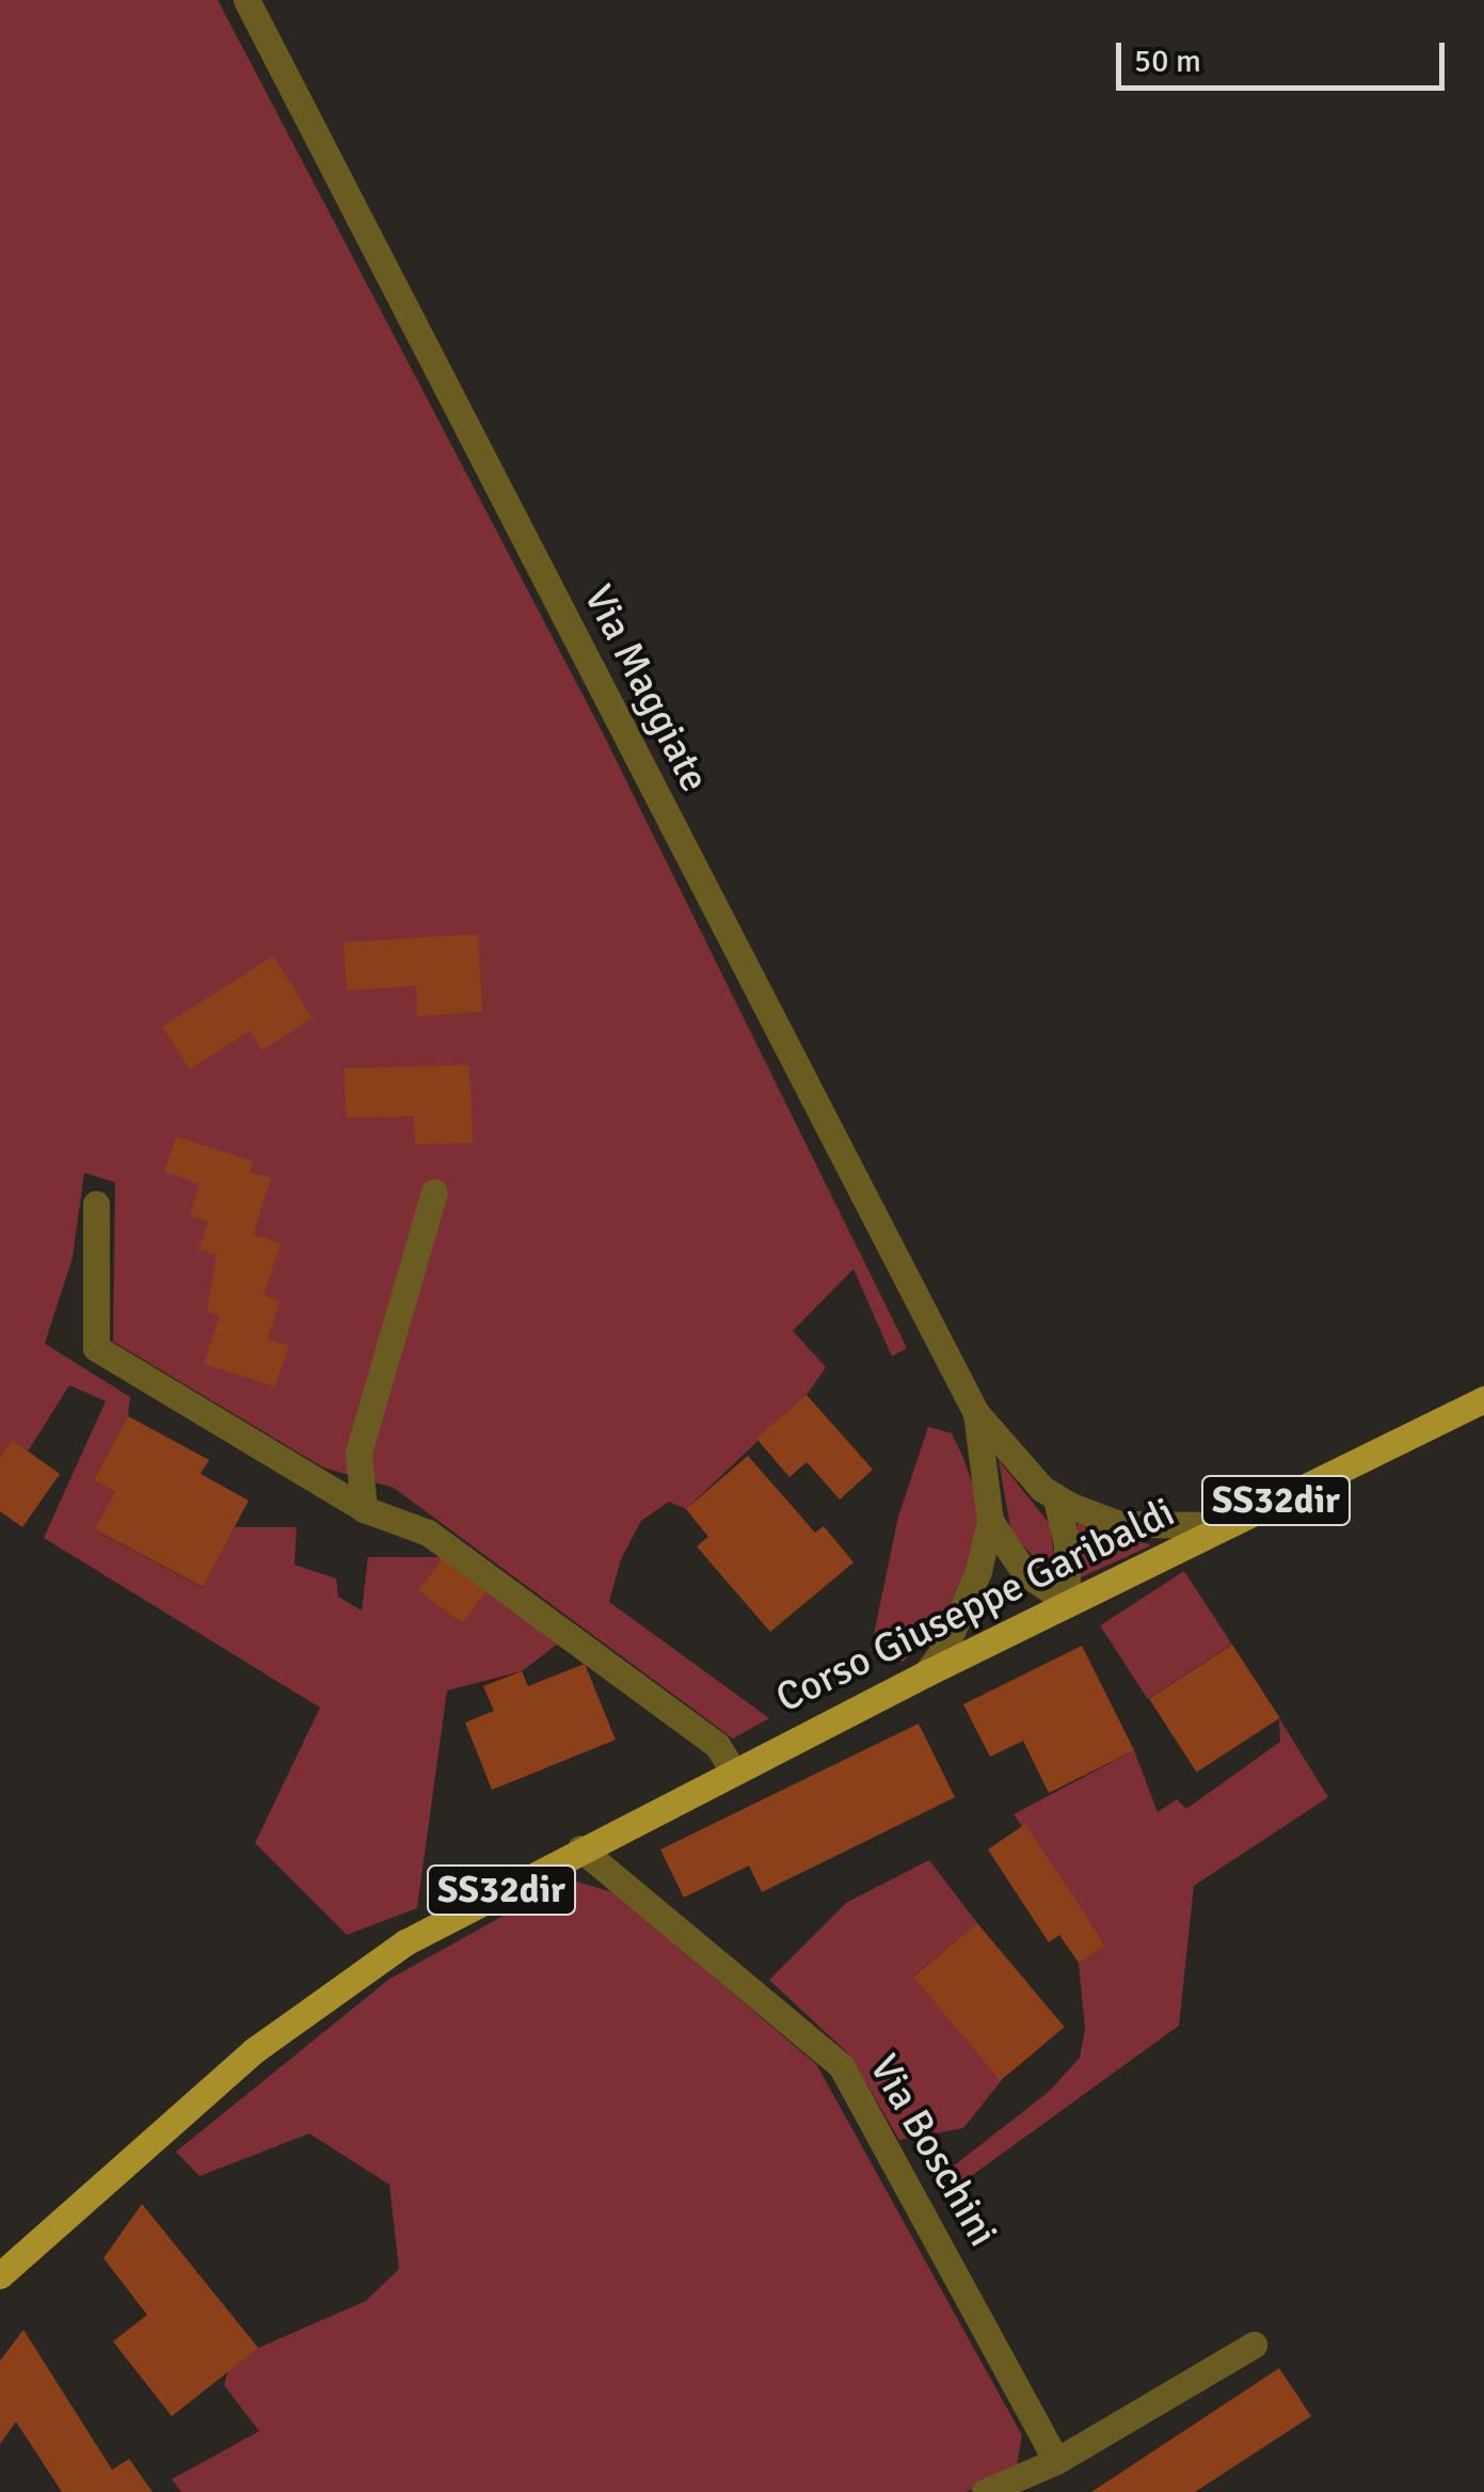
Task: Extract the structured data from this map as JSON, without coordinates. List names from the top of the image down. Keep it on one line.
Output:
{"streets":{"main road":["SS32dir","Corso Giuseppe Garibaldi"],"street":["Via Maggiate","Via Boschini"]},"crossings":[["Via Maggiate","Corso Giuseppe Garibaldi"],["Corso Giuseppe Garibaldi","Via Boschini"]],"scale_bar":"50 m"}
